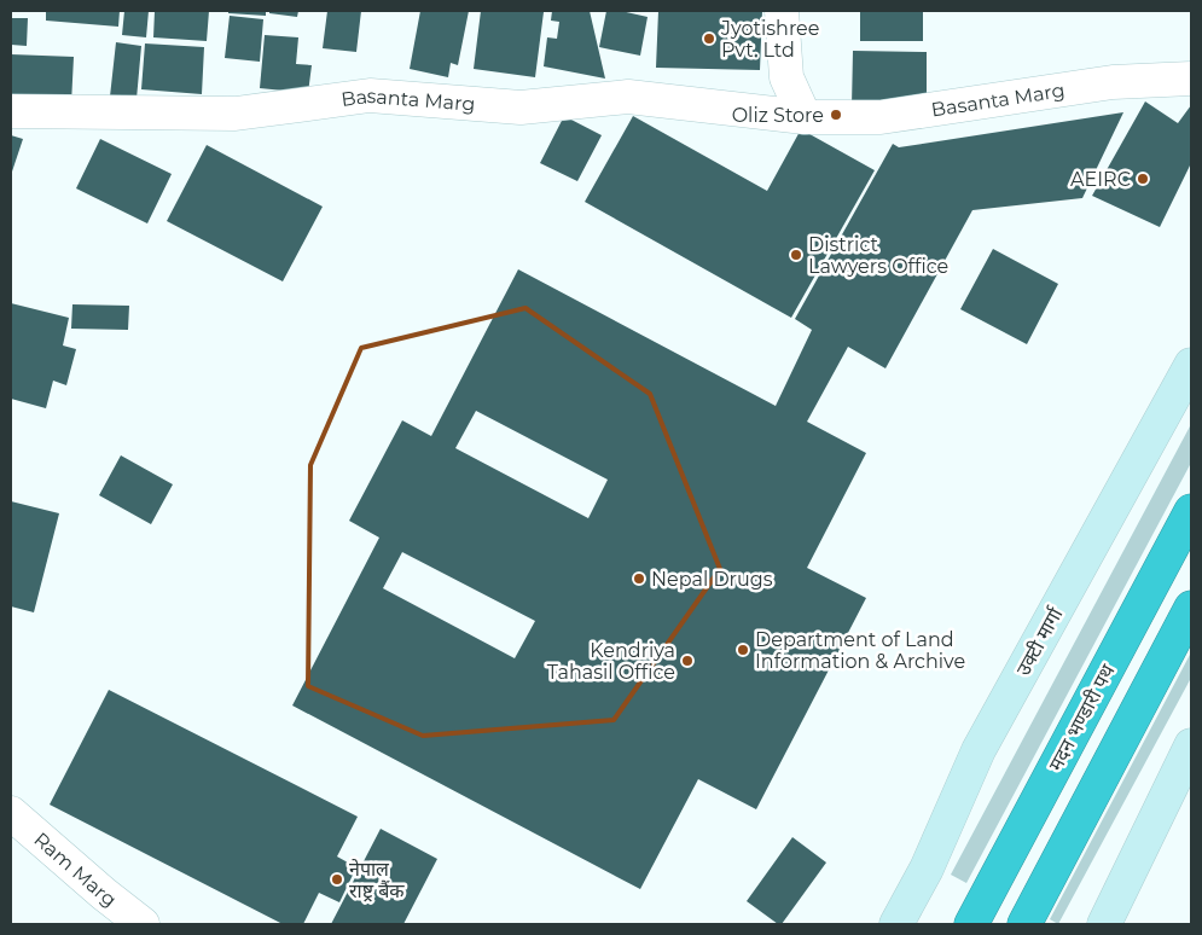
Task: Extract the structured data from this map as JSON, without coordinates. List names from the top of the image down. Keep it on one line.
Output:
{"streets":{"highway":["मदन भण्डारी पथ"],"street":["Basanta Marg","उक्टी मार्गा","Ram Marg"]},"places":["Jyotishree Pvt. Ltd","Oliz Store","AEIRC","District Lawyers Office","Nepal Drugs","Department of Land Information & Archive","Kendriya Tahasil Office","नेपाल राष्ट्र बैंक"]}
